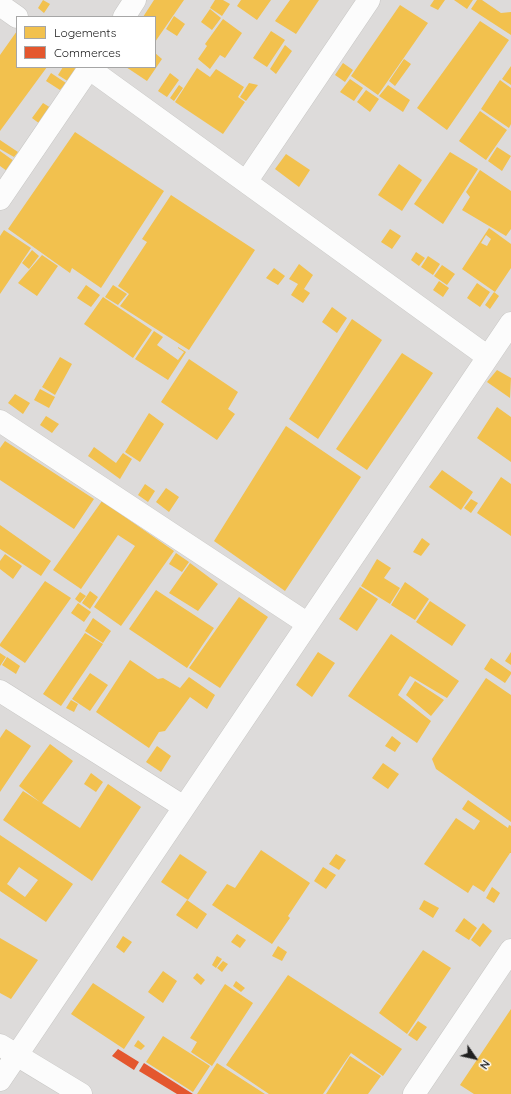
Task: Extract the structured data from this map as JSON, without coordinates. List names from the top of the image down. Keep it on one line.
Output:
{"legend":["Logements","Commerces"],"north":"bottom right"}
